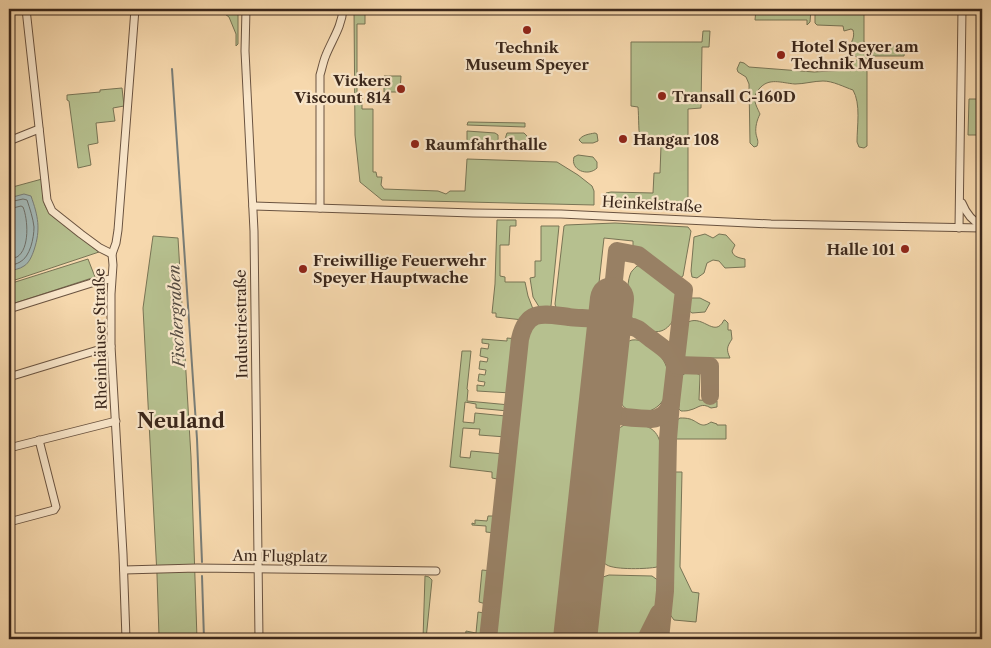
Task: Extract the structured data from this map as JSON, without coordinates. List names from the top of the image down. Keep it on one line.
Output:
{"streets":{"street":["Heinkelstraße","Industriestraße","Rheinhäuser Straße","Am Flugplatz"]},"crossings":[["Heinkelstraße","Industriestraße"],["Industriestraße","Am Flugplatz"],["Rheinhäuser Straße","Am Flugplatz"]],"districts":["Neuland"],"water":["Fischergraben"],"places":["Technik Museum Speyer","Hotel Speyer am Technik Museum","Vickers Viscount 814","Transall C-160D","Hangar 108","Raumfahrthalle","Halle 101","Freiwillige Feuerwehr Speyer Hauptwache"]}
